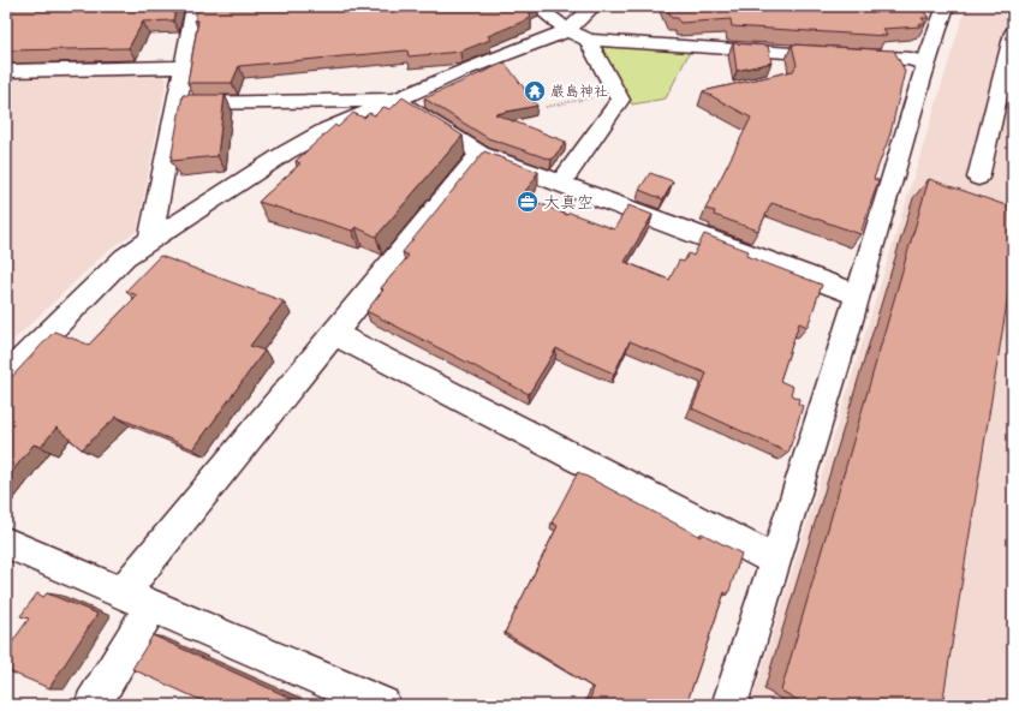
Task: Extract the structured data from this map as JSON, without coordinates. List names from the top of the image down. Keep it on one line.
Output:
{"places":{"temple":["巌島神社"],"office":["大真空"]}}
